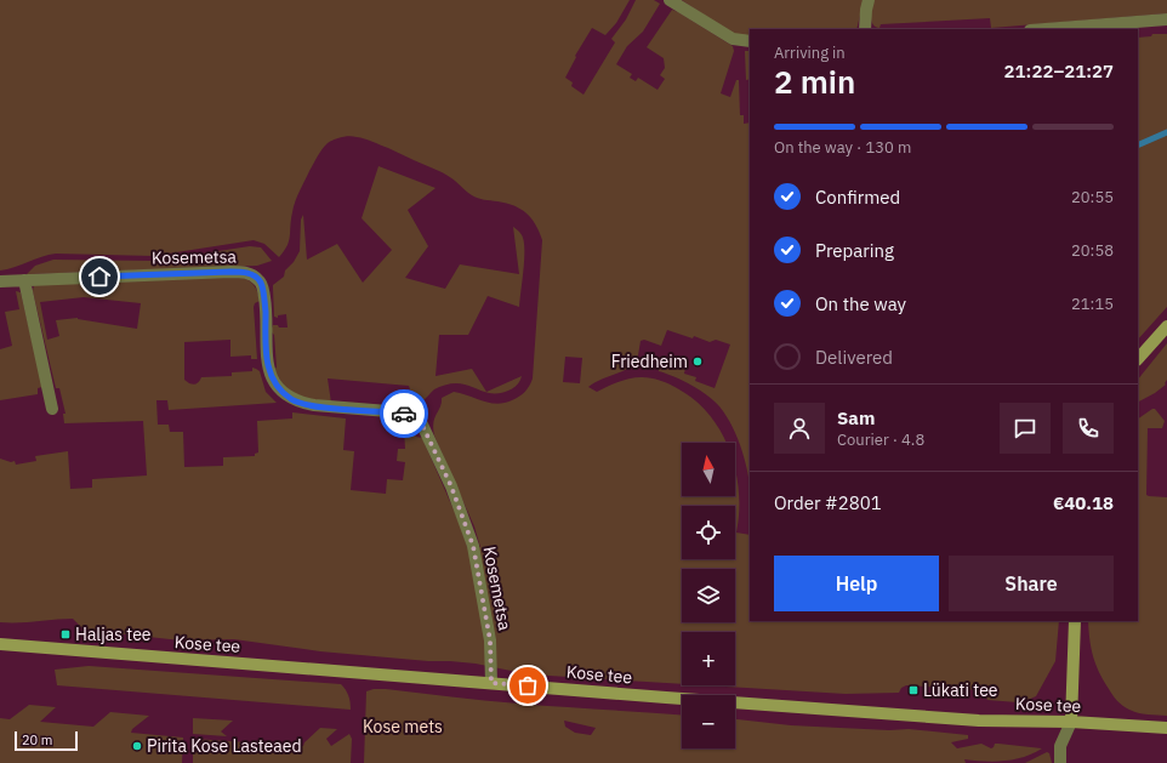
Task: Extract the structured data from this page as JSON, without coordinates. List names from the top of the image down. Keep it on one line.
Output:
{"streets":{"main road":["Kose tee"],"street":["Kosemetsa"]},"crossings":[["Kosemetsa","Kose tee"]],"parks":["Kose mets"],"places":{"other":["Friedheim","Pirita Kose Lasteaed"],"transit":["Haljas tee","Lükati tee"]},"scale_bar":"20 m","north":"top","page":{"heading":["2 min","Arriving in","21:22–21:27"],"panel":["Sam","Courier · 4.8","Order #2801","€40.18"],"bar":"On the way · 130 m","list":[["Confirmed","20:55"],["Preparing","20:58"],["On the way","21:15"],"Delivered"],"map_buttons":["+","−"],"buttons":["Help","Share"],"scale":"20 m"}}
